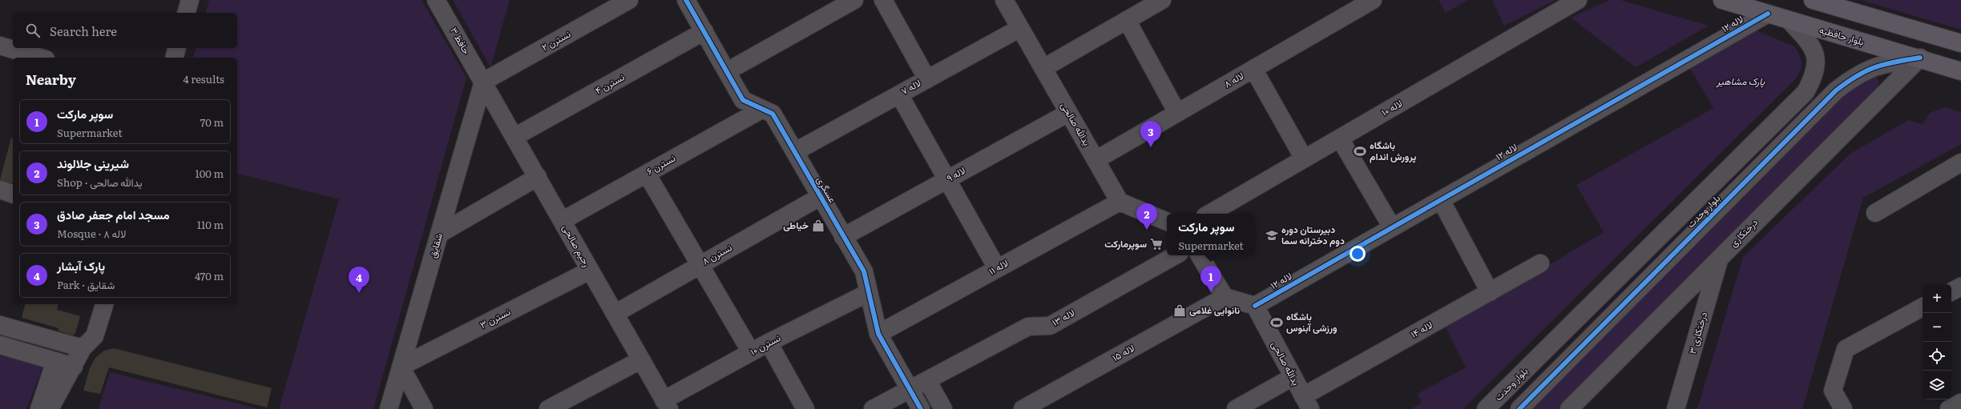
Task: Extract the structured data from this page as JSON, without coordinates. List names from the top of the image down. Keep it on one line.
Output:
{"streets":{"main road":["بلوار حافظیه"],"street":["لاله ۱۲","حافظ ۳","نسترن ۲","لاله ۸","نسترن ۴","لاله ۷","لاله ۱۰","یدالله صالحی","نسترن ۶","لاله ۹","عسگری","بلوار وحدت","درختکاری","شقایق","رحیم صالحی","نسترن ۸","لاله ۱۱","لاله ۱۳","نسترن ۳","لاله ۱۴","درختکاری ۳","نسترن ۱۰","لاله ۱۵"]},"crossings":[["لاله ۱۲","بلوار حافظیه"],["لاله ۱۲","یدالله صالحی"],["بلوار حافظیه","بلوار وحدت"],["بلوار حافظیه","درختکاری"],["حافظ ۳","نسترن ۲"],["حافظ ۳","شقایق"],["حافظ ۳","رحیم صالحی"],["نسترن ۲","شقایق"],["نسترن ۲","رحیم صالحی"],["لاله ۸","یدالله صالحی"],["نسترن ۴","عسگری"],["نسترن ۴","رحیم صالحی"],["لاله ۷","یدالله صالحی"],["یدالله صالحی","لاله ۹"],["یدالله صالحی","لاله ۱۱"],["یدالله صالحی","لاله ۱۴"],["نسترن ۶","عسگری"],["نسترن ۶","رحیم صالحی"],["لاله ۹","عسگری"],["عسگری","نسترن ۸"],["عسگری","لاله ۱۱"],["عسگری","لاله ۱۳"],["عسگری","نسترن ۱۰"],["بلوار وحدت","درختکاری"],["درختکاری","درختکاری ۳"],["شقایق","رحیم صالحی"],["شقایق","نسترن ۳"],["رحیم صالحی","نسترن ۸"],["رحیم صالحی","نسترن ۳"],["رحیم صالحی","نسترن ۱۰"]],"parks":["پارک مشاهیر"],"places":{"sports":["باشگاه پرورش اندام","باشگاه ورزشی آبنوس"],"shop":["خیاطی","نانوایی غلامی"],"school or university":["دبیرستان دوره دوم دخترانه سما"],"supermarket":["سوپرمارکت"]},"page":{"search":"Search here","heading":["Nearby","4 results"],"list":[{"mark":"1","name":"سوپر مارکت","note":"Supermarket","value":"70 m"},{"mark":"2","name":"شیرینی جلالوند","note":"Shop · یدالله صالحی","value":"100 m"},{"mark":"3","name":"مسجد امام جعفر صادق","note":"Mosque · لاله ۸","value":"110 m"},{"mark":"4","name":"پارک آبشار","note":"Park · شقایق","value":"470 m"}],"pins":["3","2","1","4"],"popup":["سوپر مارکت","Supermarket"],"map_buttons":["+","−"]}}
